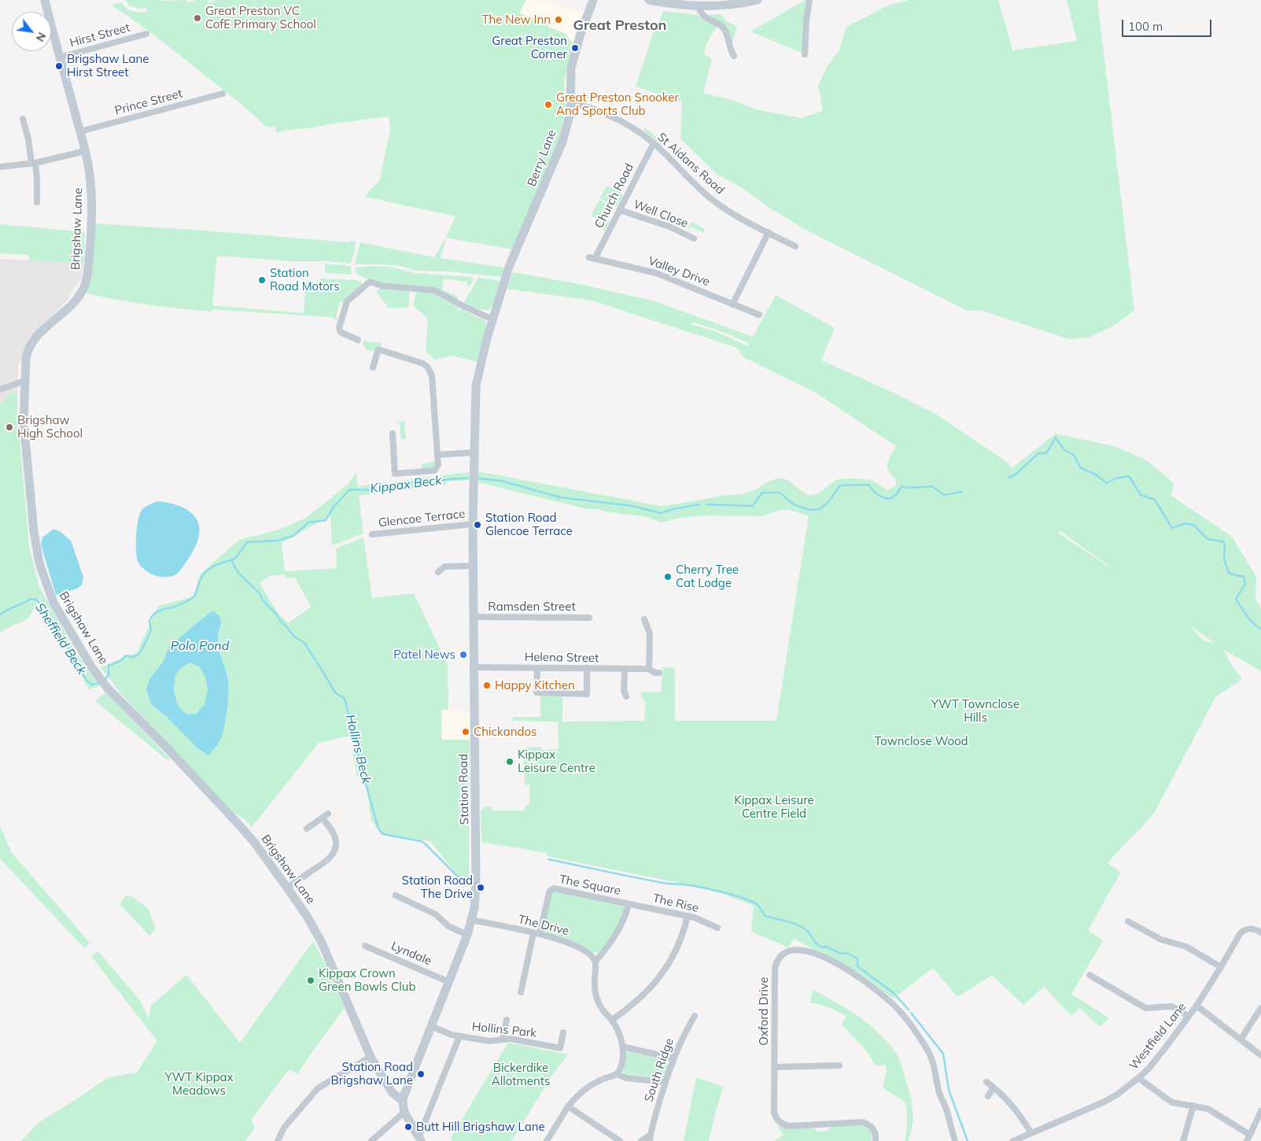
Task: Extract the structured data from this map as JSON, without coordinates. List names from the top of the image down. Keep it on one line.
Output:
{"streets":{"street":["Hirst Street","Prince Street","Berry Lane","St Aidans Road","Church Road","Well Close","Brigshaw Lane","Valley Drive","Glencoe Terrace","Ramsden Street","Helena Street","Station Road","The Square","The Rise","The Drive","Lyndale","Oxford Drive","Hollins Park","Westfield Lane","South Ridge"]},"crossings":[["Hirst Street","Brigshaw Lane"],["Prince Street","Brigshaw Lane"],["Berry Lane","St Aidans Road"],["Berry Lane","Station Road"],["St Aidans Road","Church Road"],["Church Road","Well Close"],["Church Road","Valley Drive"],["Brigshaw Lane","Station Road"],["Glencoe Terrace","Station Road"],["Ramsden Street","Station Road"],["Helena Street","Station Road"],["Station Road","The Drive"],["Station Road","Lyndale"],["Station Road","Hollins Park"],["The Square","The Rise"],["The Square","The Drive"]],"districts":["Great Preston"],"water":["Kippax Beck","Sheffield Beck","Polo Pond","Hollins Beck"],"parks":["YWT Townclose Hills","Townclose Wood","Kippax Leisure Centre Field","Bickerdike Allotments","YWT Kippax Meadows"],"places":["Great Preston VC CofE Primary School","The New Inn","Great Preston Corner","Brigshaw Lane Hirst Street","Great Preston Snooker And Sports Club","Station Road Motors","Brigshaw High School","Station Road Glencoe Terrace","Cherry Tree Cat Lodge","Patel News","Happy Kitchen","Chickandos","Kippax Leisure Centre","Station Road The Drive","Kippax Crown Green Bowls Club","Station Road Brigshaw Lane","Butt Hill Brigshaw Lane"],"scale_bar":"100 m","north":"bottom right"}
